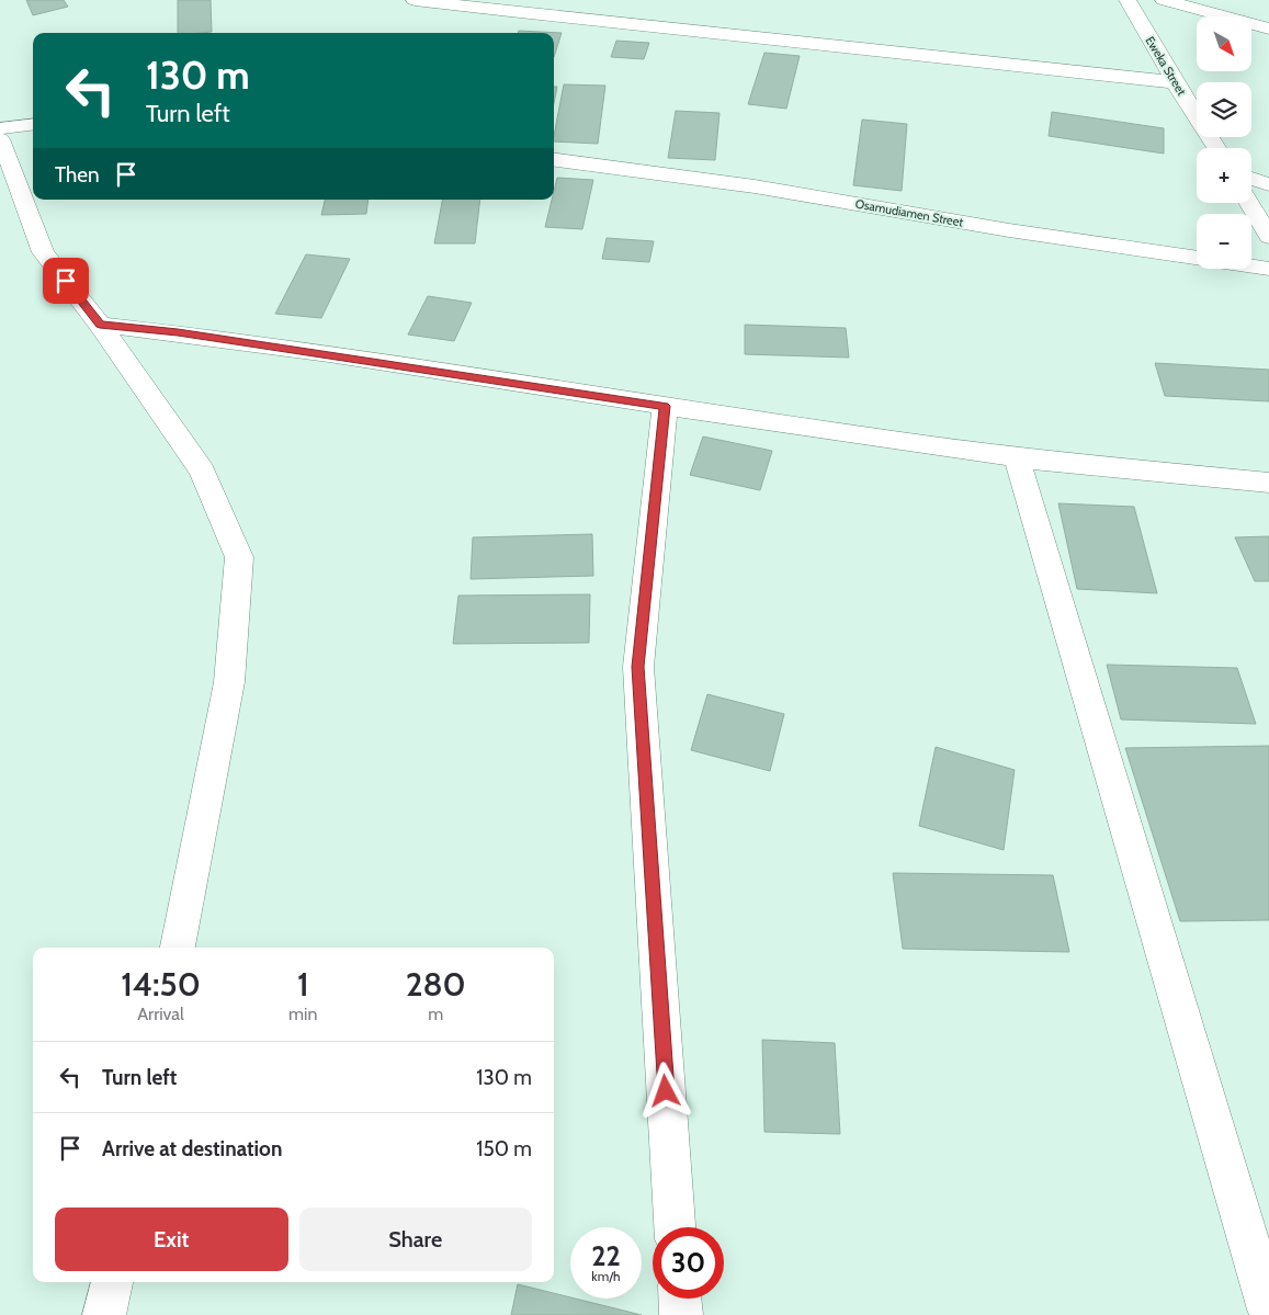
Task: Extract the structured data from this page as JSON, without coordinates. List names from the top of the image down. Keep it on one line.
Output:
{"streets":{"street":["Eweka Street","Osamudiamen Street"]},"north":"bottom right","page":{"map_buttons":["+","−"],"turn":["130 m","Turn left"],"then":"Then","eta":["14:50","Arrival","1","min","280","m"],"list":[{"name":"Turn left","value":"130 m"},{"name":"Arrive at destination","value":"150 m"}],"buttons":["Exit","Share"],"speed":"22 km/h","limit":"30"}}
